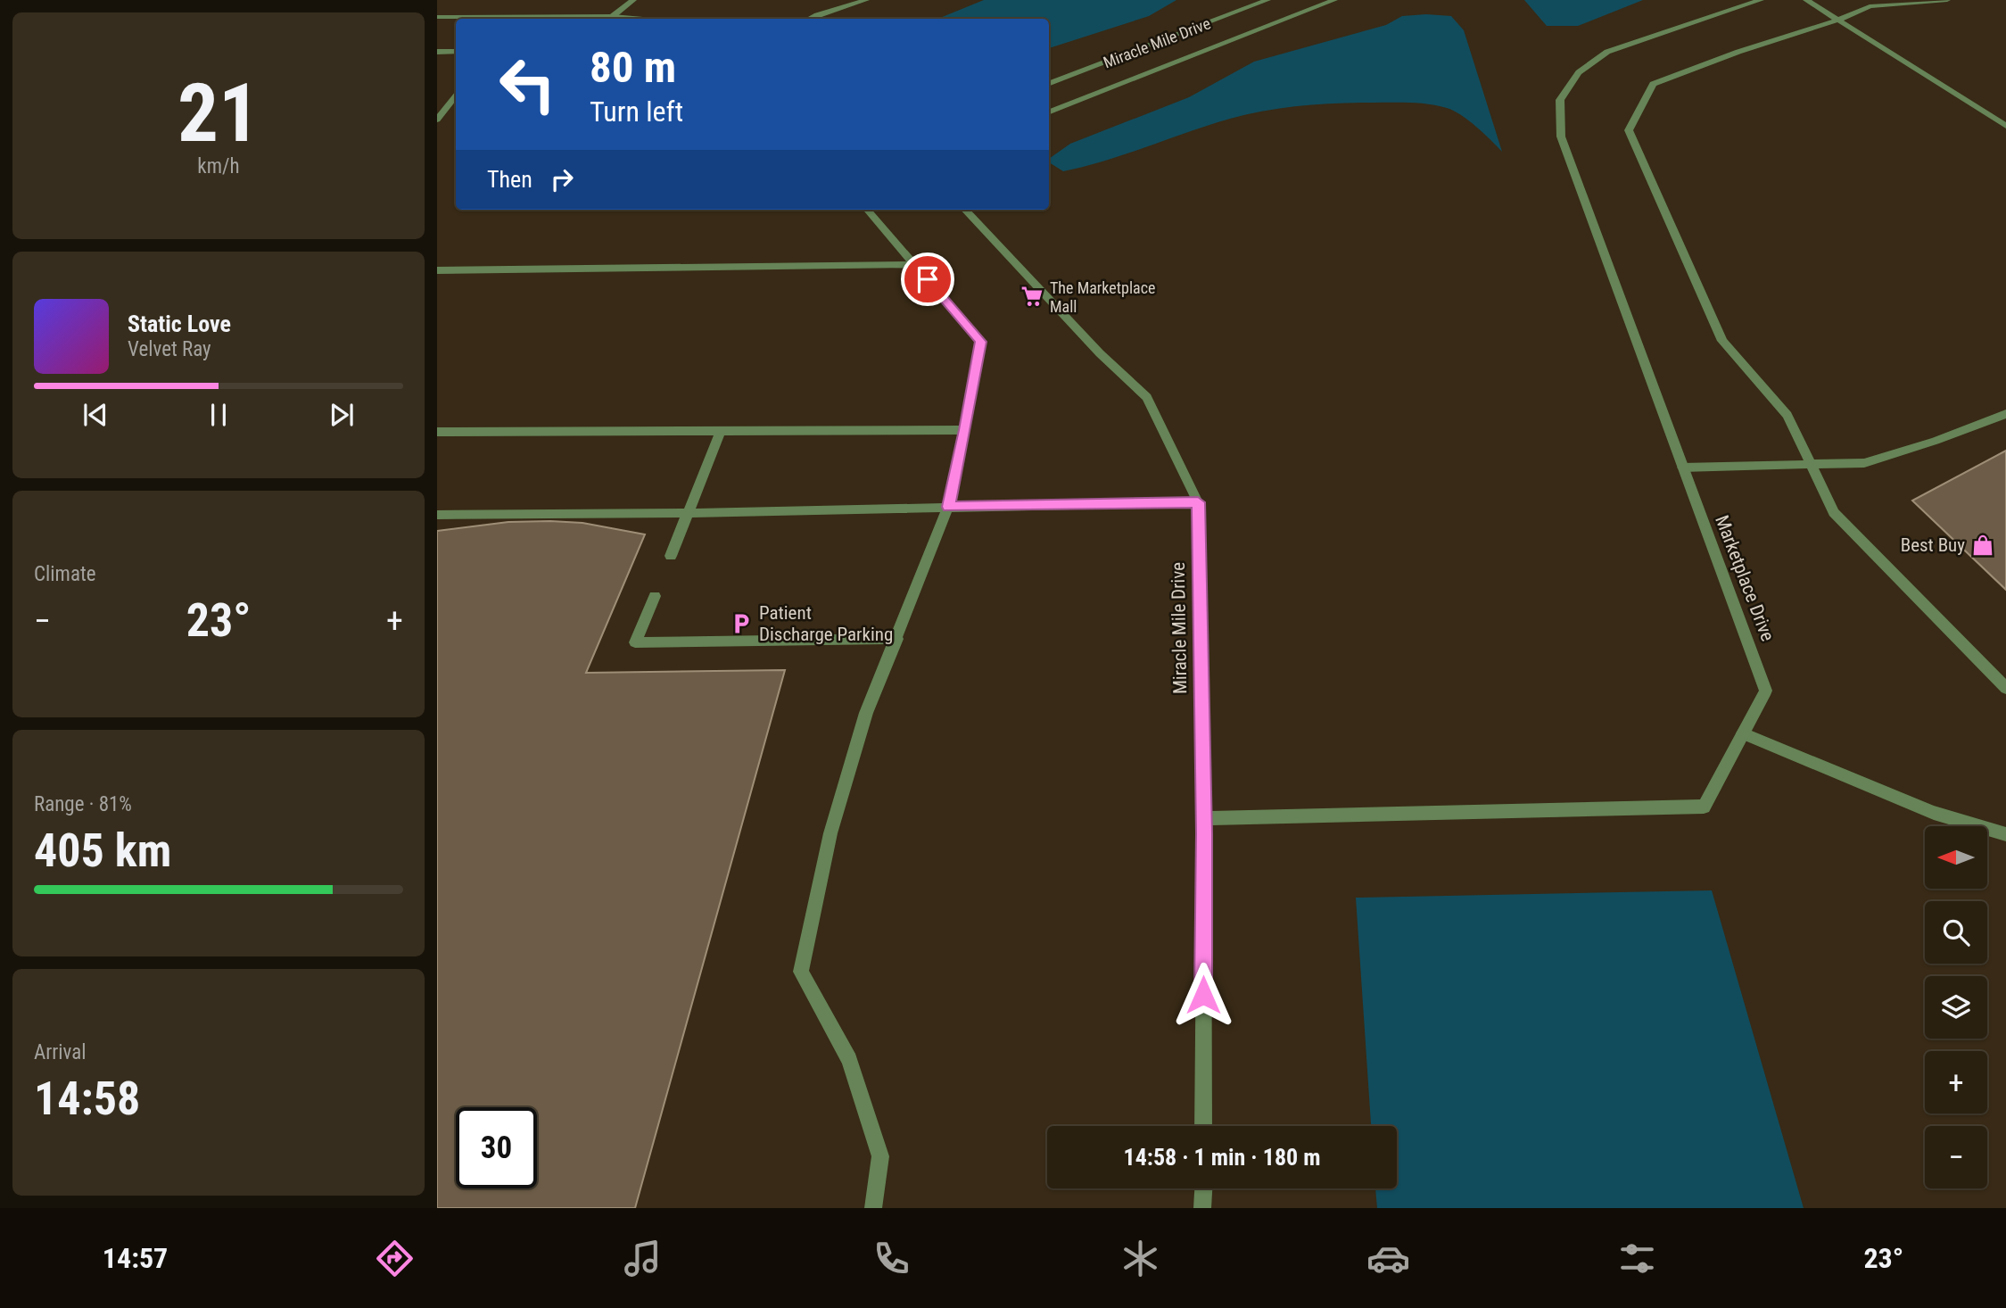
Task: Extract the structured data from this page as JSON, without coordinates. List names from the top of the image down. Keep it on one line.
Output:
{"streets":{"street":["Miracle Mile Drive","Marketplace Drive"]},"crossings":[["Miracle Mile Drive","Marketplace Drive"]],"places":{"supermarket":["The Marketplace Mall"],"shop":["Best Buy"],"parking":["Patient Discharge Parking"]},"north":"left","page":{"tile":[["21","km/h"],"Climate",["Range · 81%","405 km"],["Arrival","14:58"]],"turn":["80 m","Turn left"],"then":"Then","song":["Static Love","Velvet Ray"],"heat":["−","23°","+"],"map_buttons":["+","−"],"limit":"30","trip":"14:58 · 1 min · 180 m","tabs":["14:57","23°"]}}
